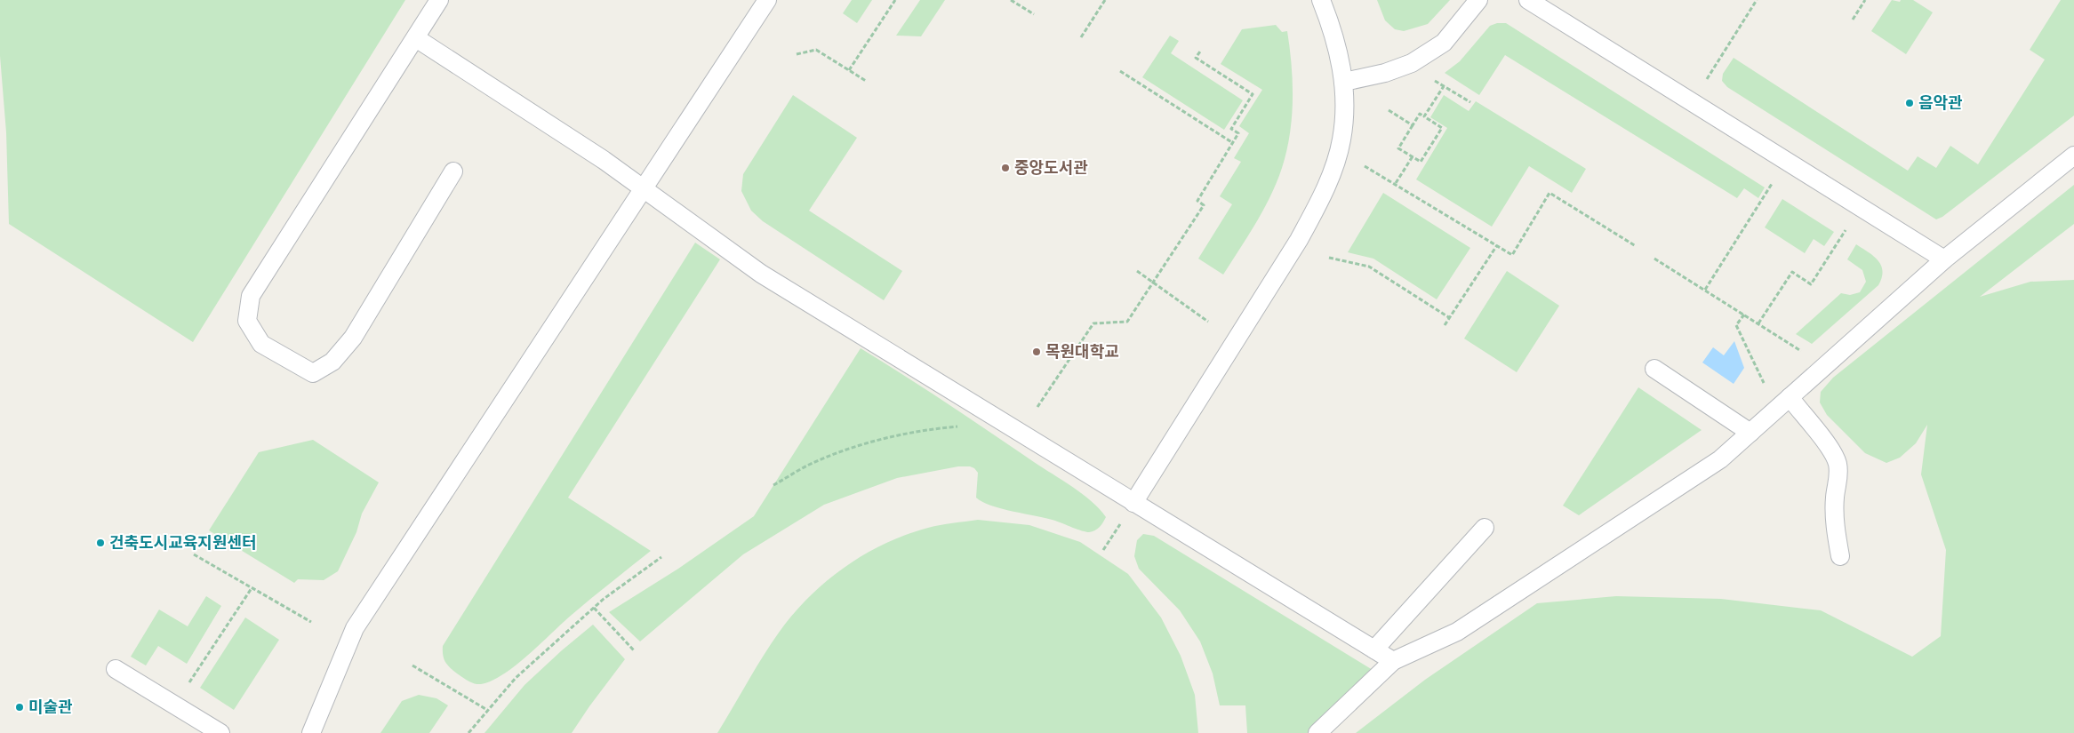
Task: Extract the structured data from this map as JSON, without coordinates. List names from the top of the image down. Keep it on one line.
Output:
{"places":["음악관","중앙도서관","목원대학교","건축도시교육지원센터","미술관"]}
